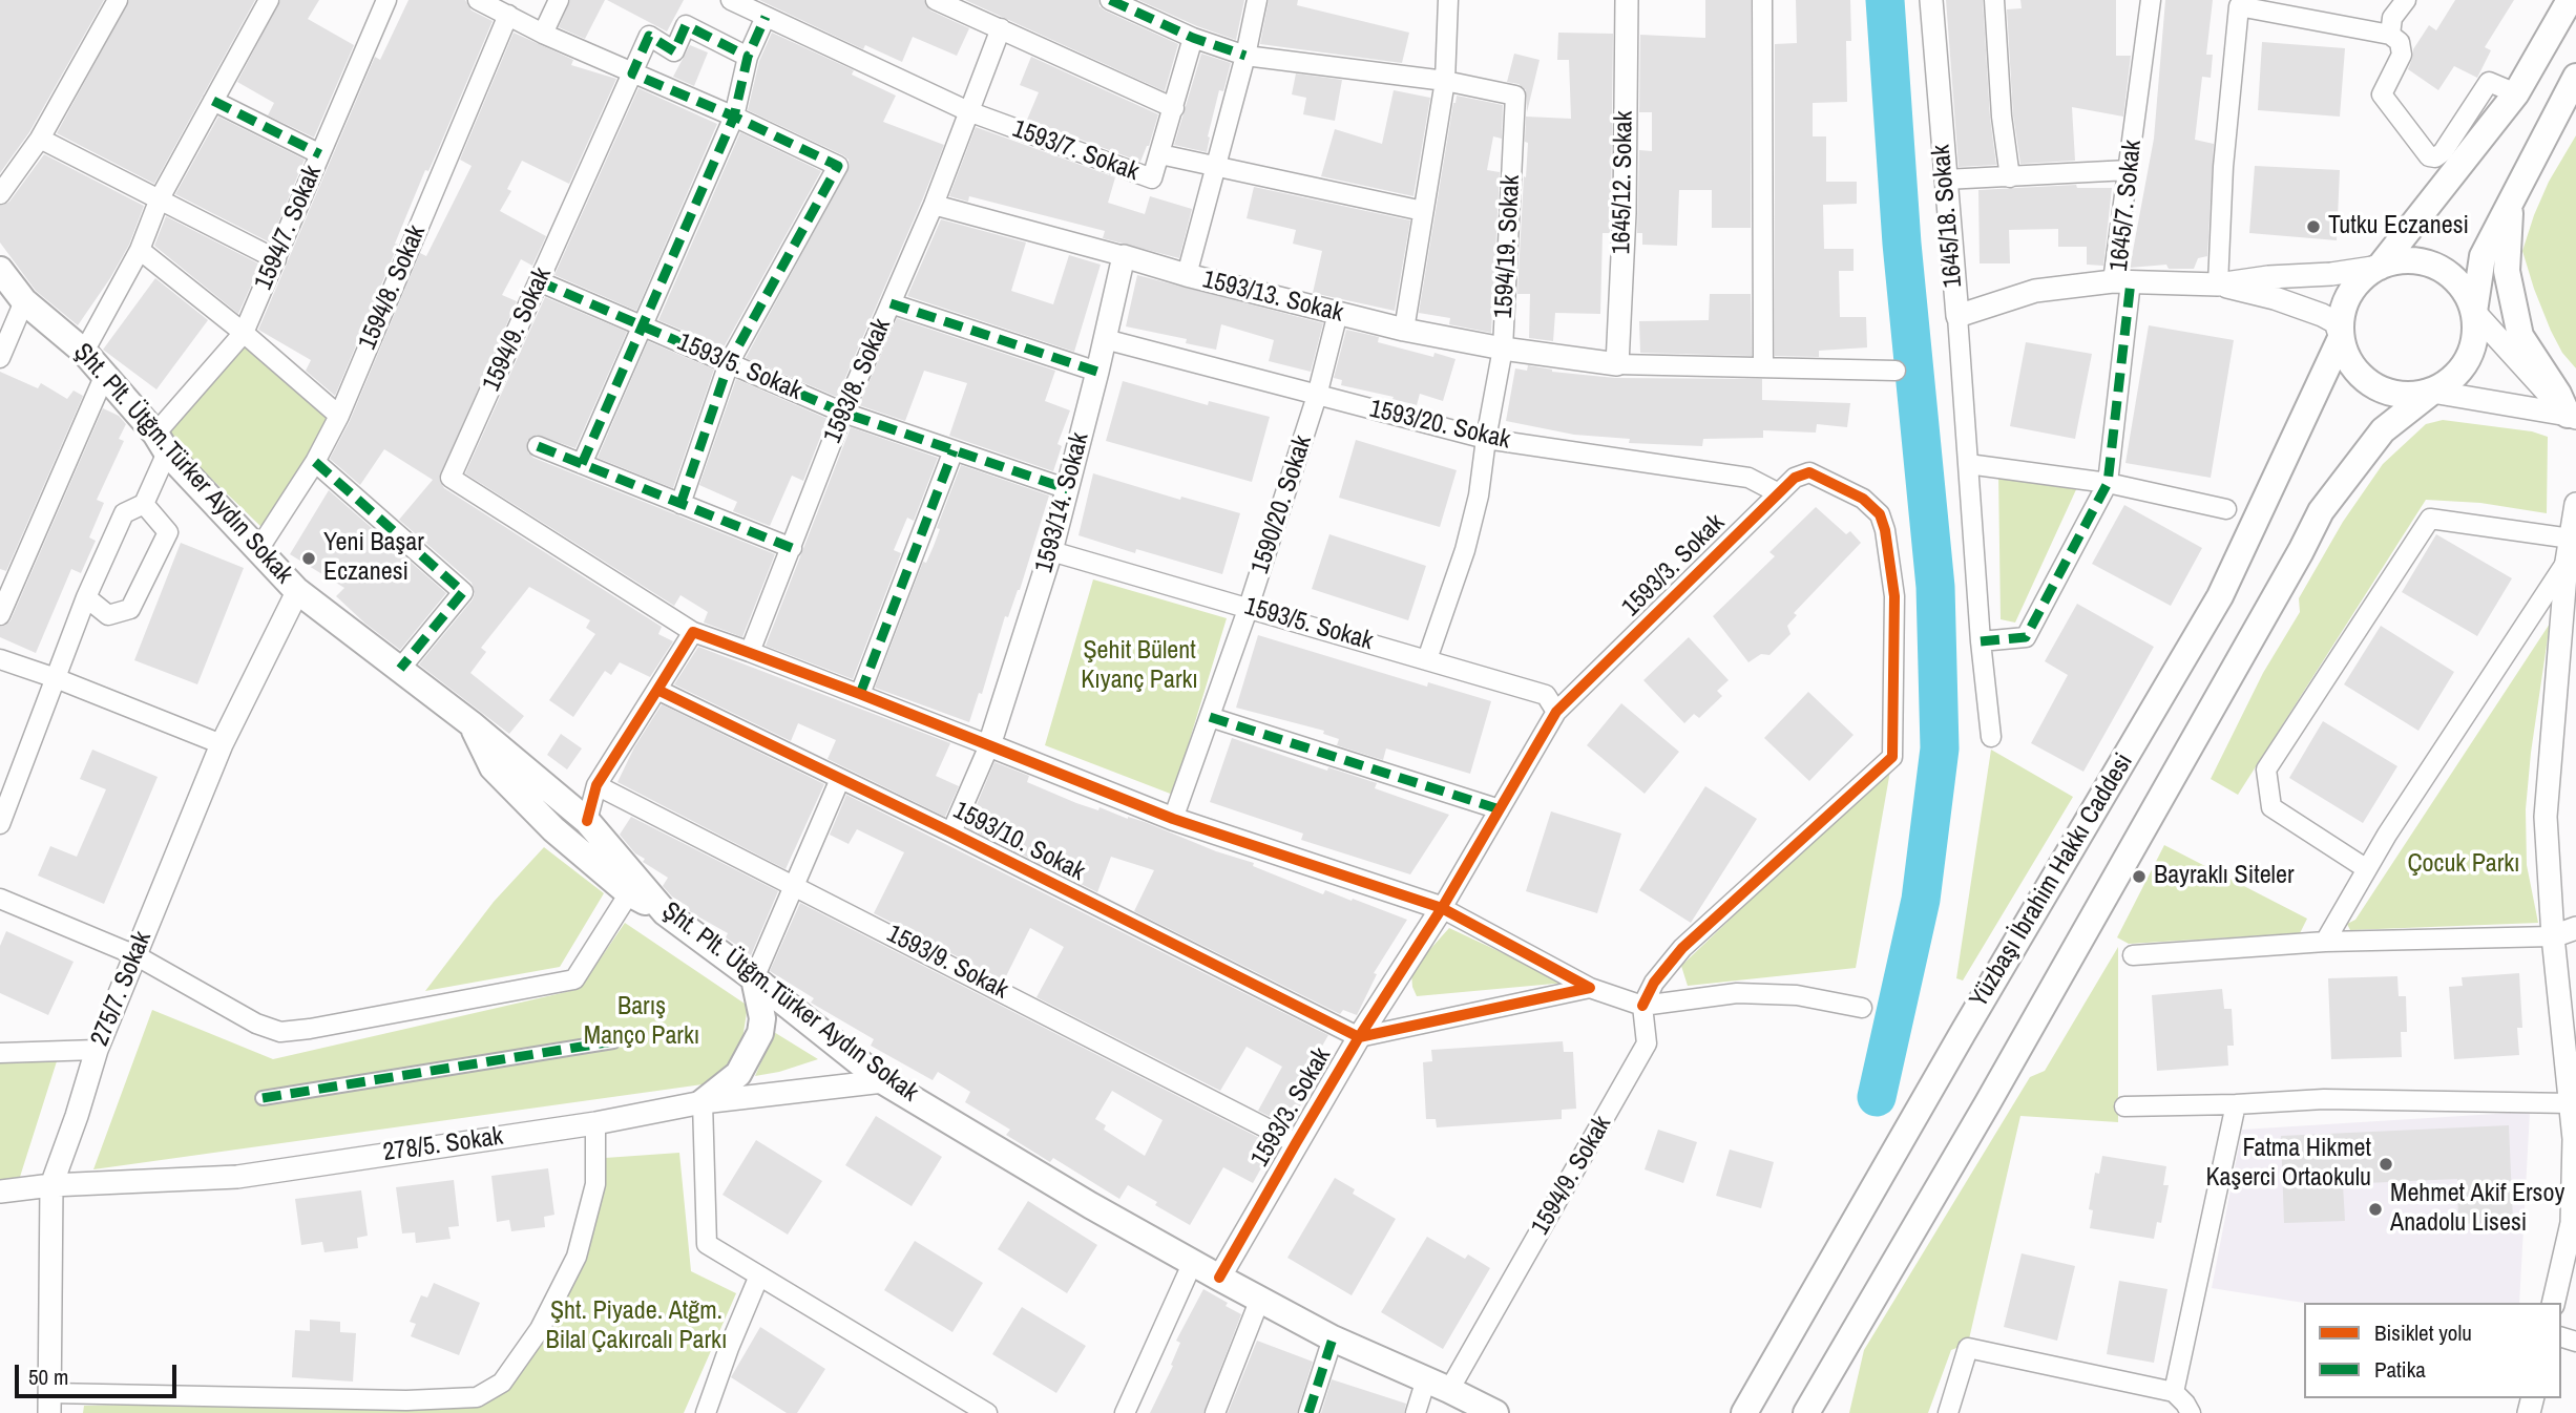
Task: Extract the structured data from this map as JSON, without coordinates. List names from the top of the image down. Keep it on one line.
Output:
{"streets":{"main road":["Şht. Plt. Ütğm.Türker Aydın Sokak","Yüzbaşı İbrahim Hakkı Caddesi"],"street":["1593/7. Sokak","1645/12. Sokak","1645/7. Sokak","1645/18. Sokak","1594/7. Sokak","1594/19. Sokak","1594/8. Sokak","1593/13. Sokak","1594/9. Sokak","1593/5. Sokak","1593/8. Sokak","1593/20. Sokak","1593/14. Sokak","1590/20. Sokak","1593/3. Sokak","1593/10. Sokak","1593/9. Sokak","275/7. Sokak","278/5. Sokak"]},"crossings":[["1593/7. Sokak","1593/8. Sokak"],["1645/12. Sokak","1593/13. Sokak"],["1645/7. Sokak","1645/18. Sokak"],["1645/7. Sokak","Yüzbaşı İbrahim Hakkı Caddesi"],["1594/7. Sokak","Şht. Plt. Ütğm.Türker Aydın Sokak"],["1594/19. Sokak","1593/13. Sokak"],["1594/19. Sokak","1593/5. Sokak"],["1594/19. Sokak","1593/20. Sokak"],["1594/8. Sokak","Şht. Plt. Ütğm.Türker Aydın Sokak"],["1593/13. Sokak","1593/8. Sokak"],["1593/13. Sokak","1593/14. Sokak"],["1593/13. Sokak","1590/20. Sokak"],["1594/9. Sokak","1593/5. Sokak"],["1594/9. Sokak","Şht. Plt. Ütğm.Türker Aydın Sokak"],["1594/9. Sokak","1593/3. Sokak"],["1593/5. Sokak","1593/8. Sokak"],["1593/5. Sokak","1593/14. Sokak"],["1593/5. Sokak","1590/20. Sokak"],["1593/5. Sokak","1593/3. Sokak"],["1593/20. Sokak","1593/14. Sokak"],["1593/20. Sokak","1590/20. Sokak"],["1593/20. Sokak","1593/3. Sokak"],["Şht. Plt. Ütğm.Türker Aydın Sokak","1593/3. Sokak"],["Şht. Plt. Ütğm.Türker Aydın Sokak","275/7. Sokak"],["Şht. Plt. Ütğm.Türker Aydın Sokak","278/5. Sokak"],["1593/3. Sokak","1593/10. Sokak"],["1593/3. Sokak","1593/9. Sokak"],["275/7. Sokak","278/5. Sokak"]],"parks":["Şehit Bülent Kıyanç Parkı","Çocuk Parkı","Barış Manço Parkı","Şht. Piyade. Atğm. Bilal Çakırcalı Parkı"],"places":["Tutku Eczanesi","Yeni Başar Eczanesi","Bayraklı Siteler","Fatma Hikmet Kaşerci Ortaokulu","Mehmet Akif Ersoy Anadolu Lisesi"],"legend":["Bisiklet yolu","Patika"],"scale_bar":"50 m"}
